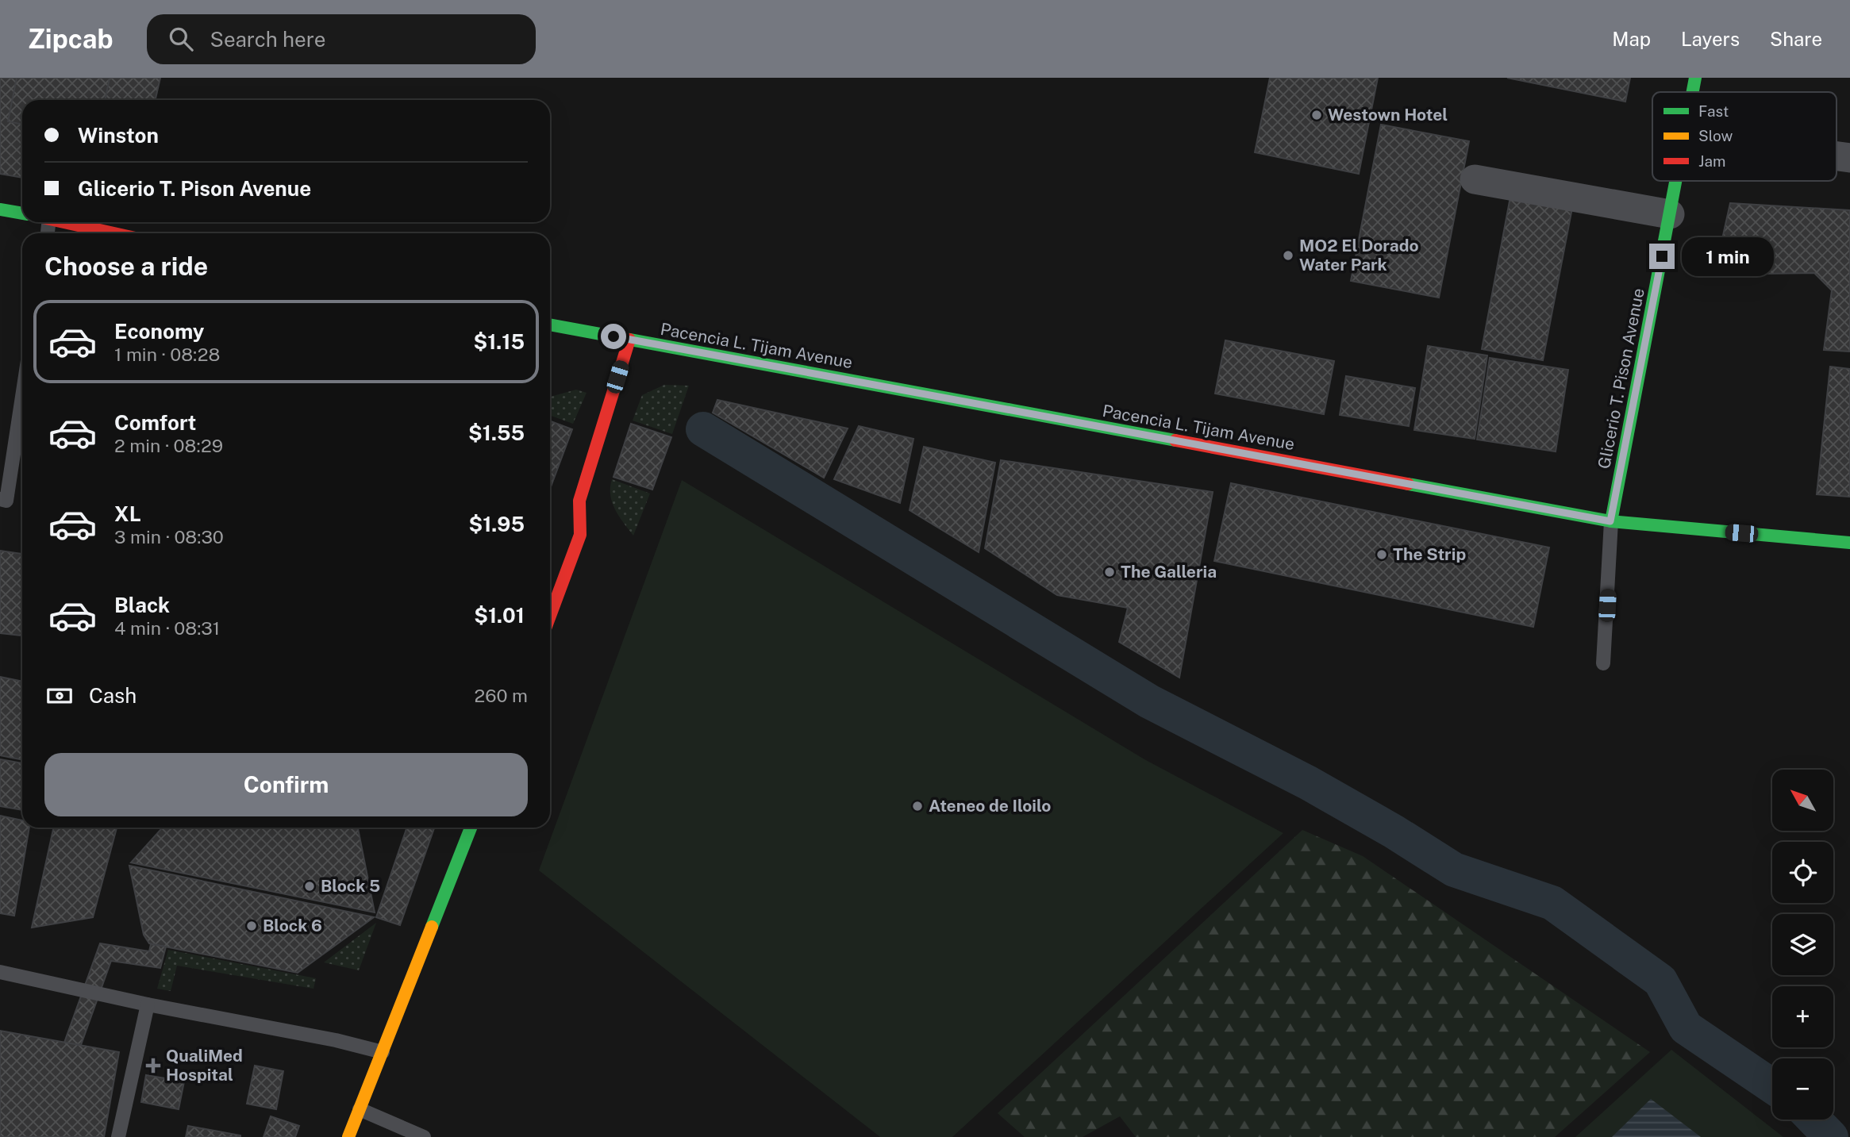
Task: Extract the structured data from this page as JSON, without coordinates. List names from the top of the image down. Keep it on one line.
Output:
{"streets":{"street":["Pacencia L. Tijam Avenue","Glicerio T. Pison Avenue"]},"crossings":[["Pacencia L. Tijam Avenue","Glicerio T. Pison Avenue"]],"places":{"other":["Westown Hotel","MO2 El Dorado Water Park","The Strip","The Galleria","Ateneo de Iloilo","Block 5","Block 6"],"health":["QualiMed Hospital"]},"legend":["Fast","Slow","Jam"],"north":"top left","page":{"header":"Zipcab","search":"Search here","nav":["Map","Layers","Share"],"banner":["Winston","Glicerio T. Pison Avenue"],"heading":"Choose a ride","bubble":"1 min","list":[{"name":"Economy","note":"1 min · 08:28","value":"$1.15"},{"name":"Comfort","note":"2 min · 08:29","value":"$1.55"},{"name":"XL","note":"3 min · 08:30","value":"$1.95"},{"name":"Black","note":"4 min · 08:31","value":"$1.01"}],"pay":["Cash","260 m"],"buttons":"Confirm","map_buttons":["+","−"]}}
